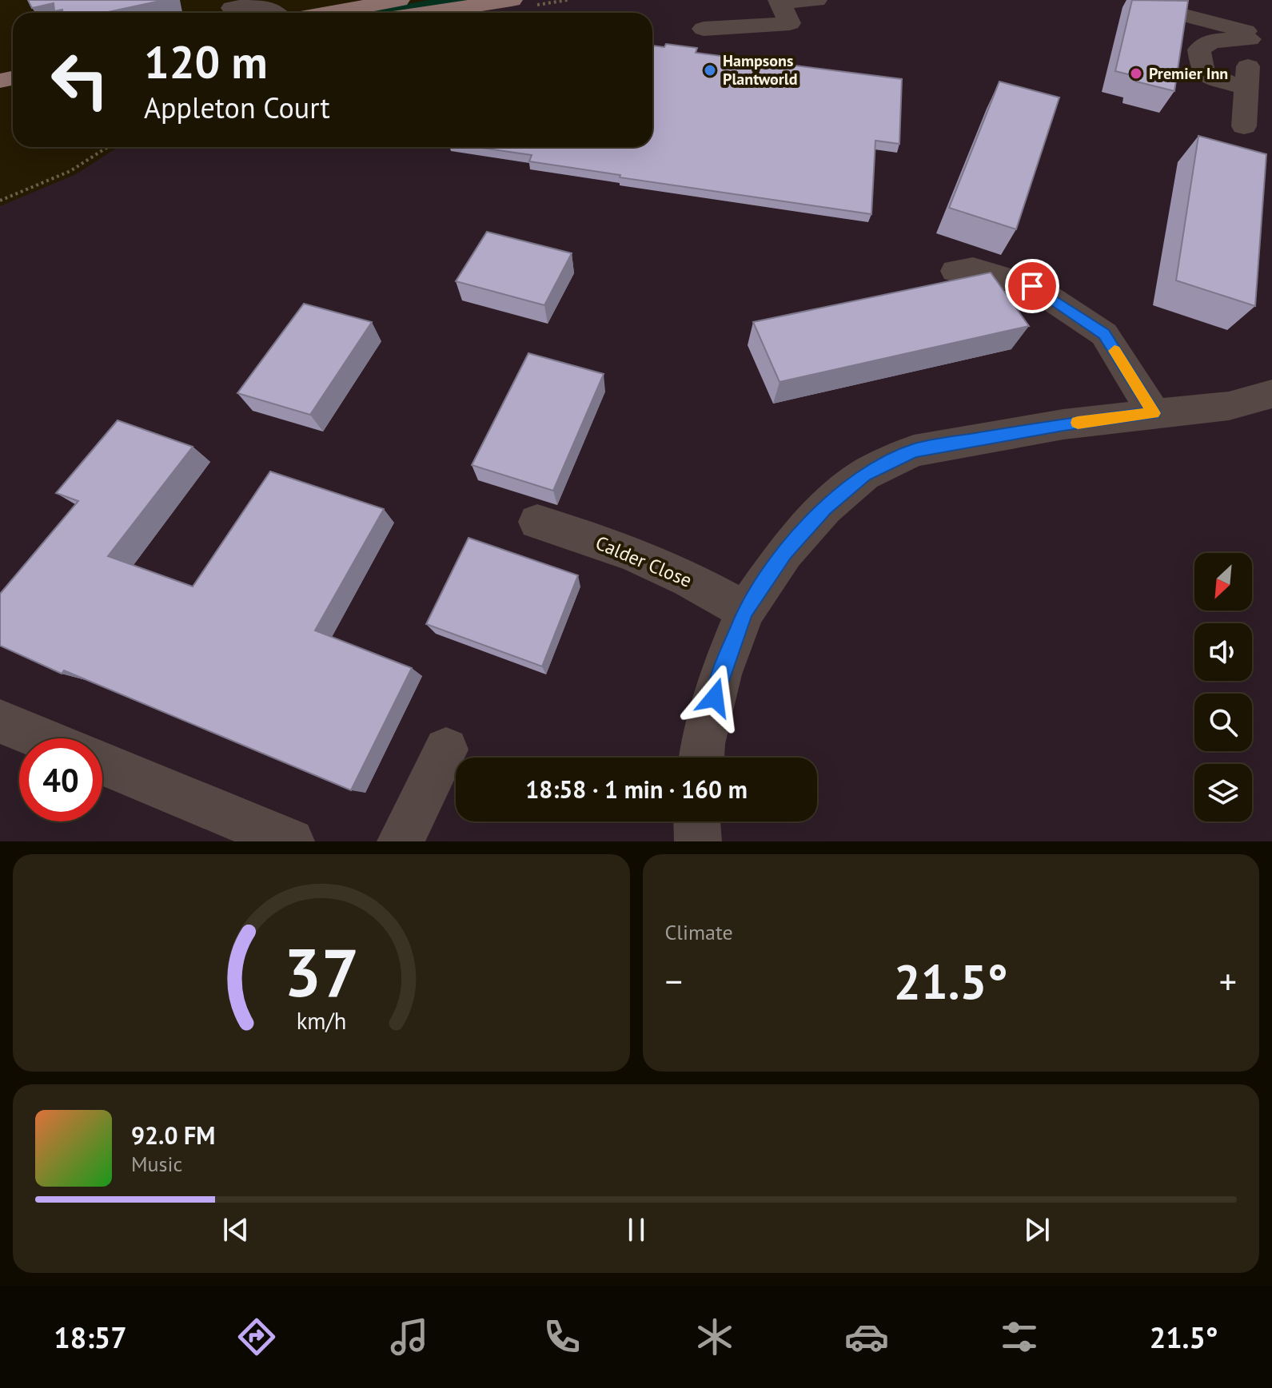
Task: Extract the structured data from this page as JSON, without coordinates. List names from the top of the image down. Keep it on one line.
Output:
{"streets":{"street":["Calder Close"]},"places":["Hampsons Plantworld","Premier Inn"],"north":"bottom left","page":{"turn":["120 m","Appleton Court"],"limit":"40","trip":"18:58 · 1 min · 160 m","tile":"Climate","heat":["−","21.5°","+"],"song":["92.0 FM","Music"],"tabs":["18:57","21.5°"],"gauge":["37","km/h"]}}
